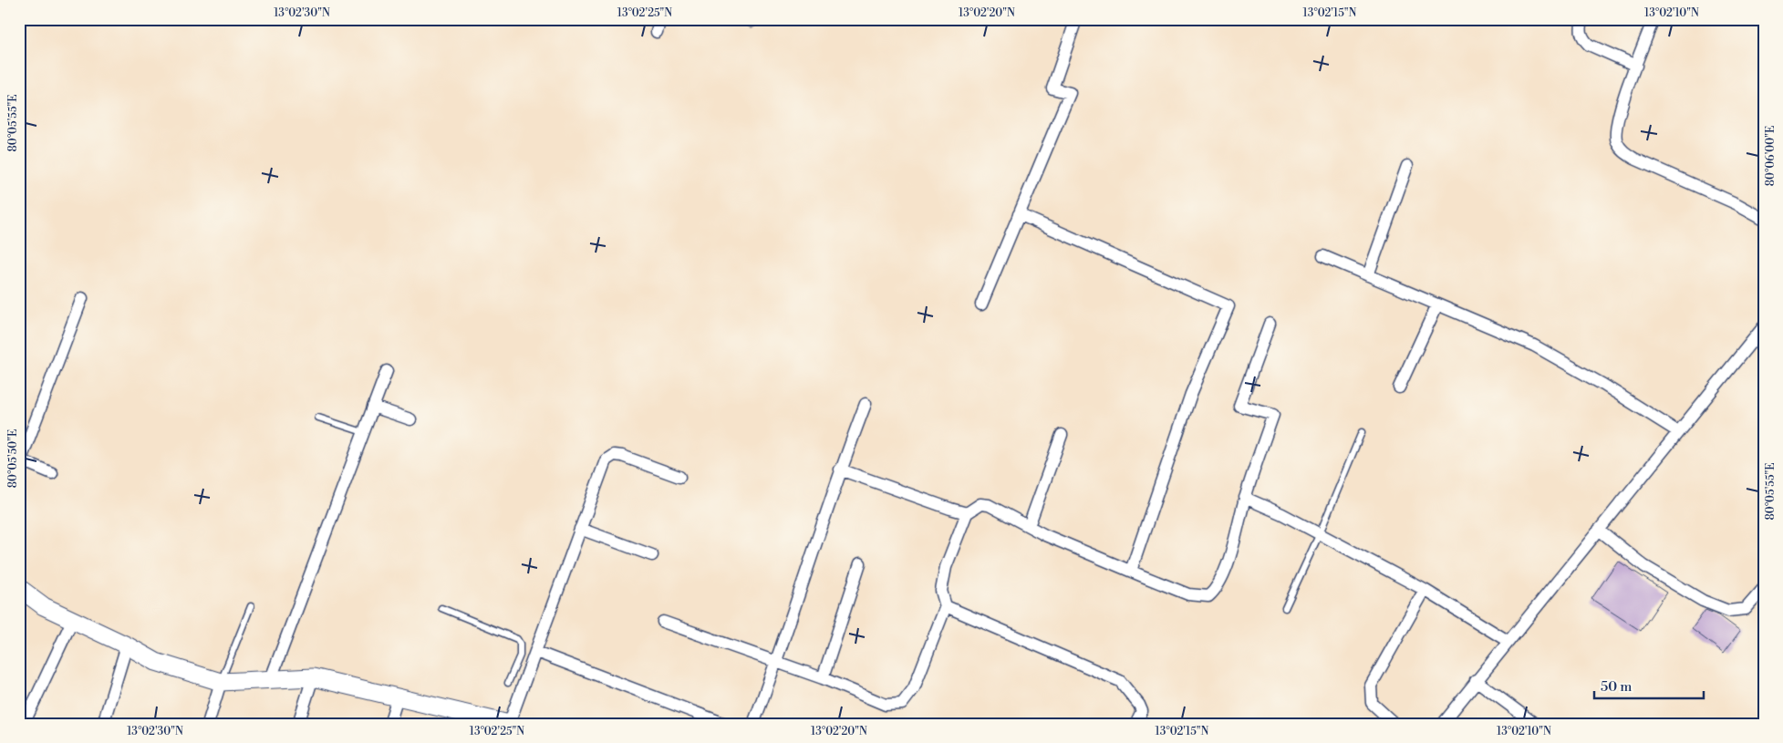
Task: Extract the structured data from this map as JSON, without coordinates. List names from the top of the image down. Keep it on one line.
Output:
{"scale_bar":"50 m","coordinates":["13°02'30\"N","13°02'25\"N","13°02'20\"N","13°02'15\"N","13°02'10\"N","80°05'55\"E","80°06'00\"E","80°05'50\"E"]}
